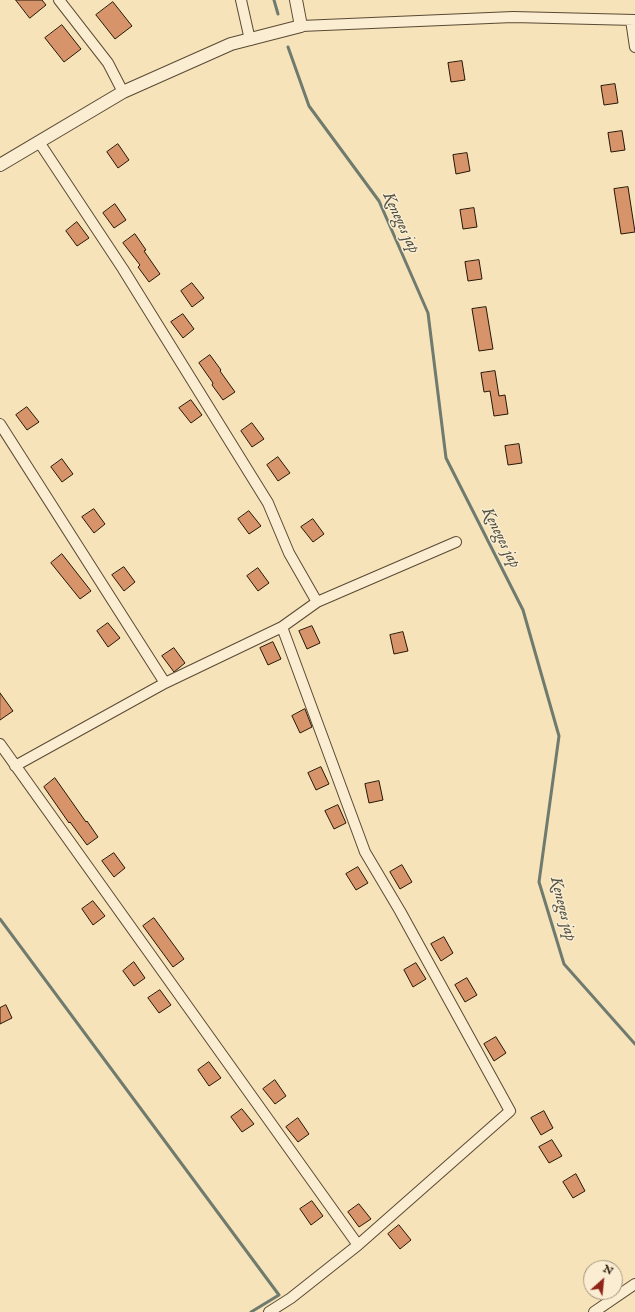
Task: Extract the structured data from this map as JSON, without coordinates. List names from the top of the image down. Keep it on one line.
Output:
{"water":["Keneges jap"],"north":"top right"}
